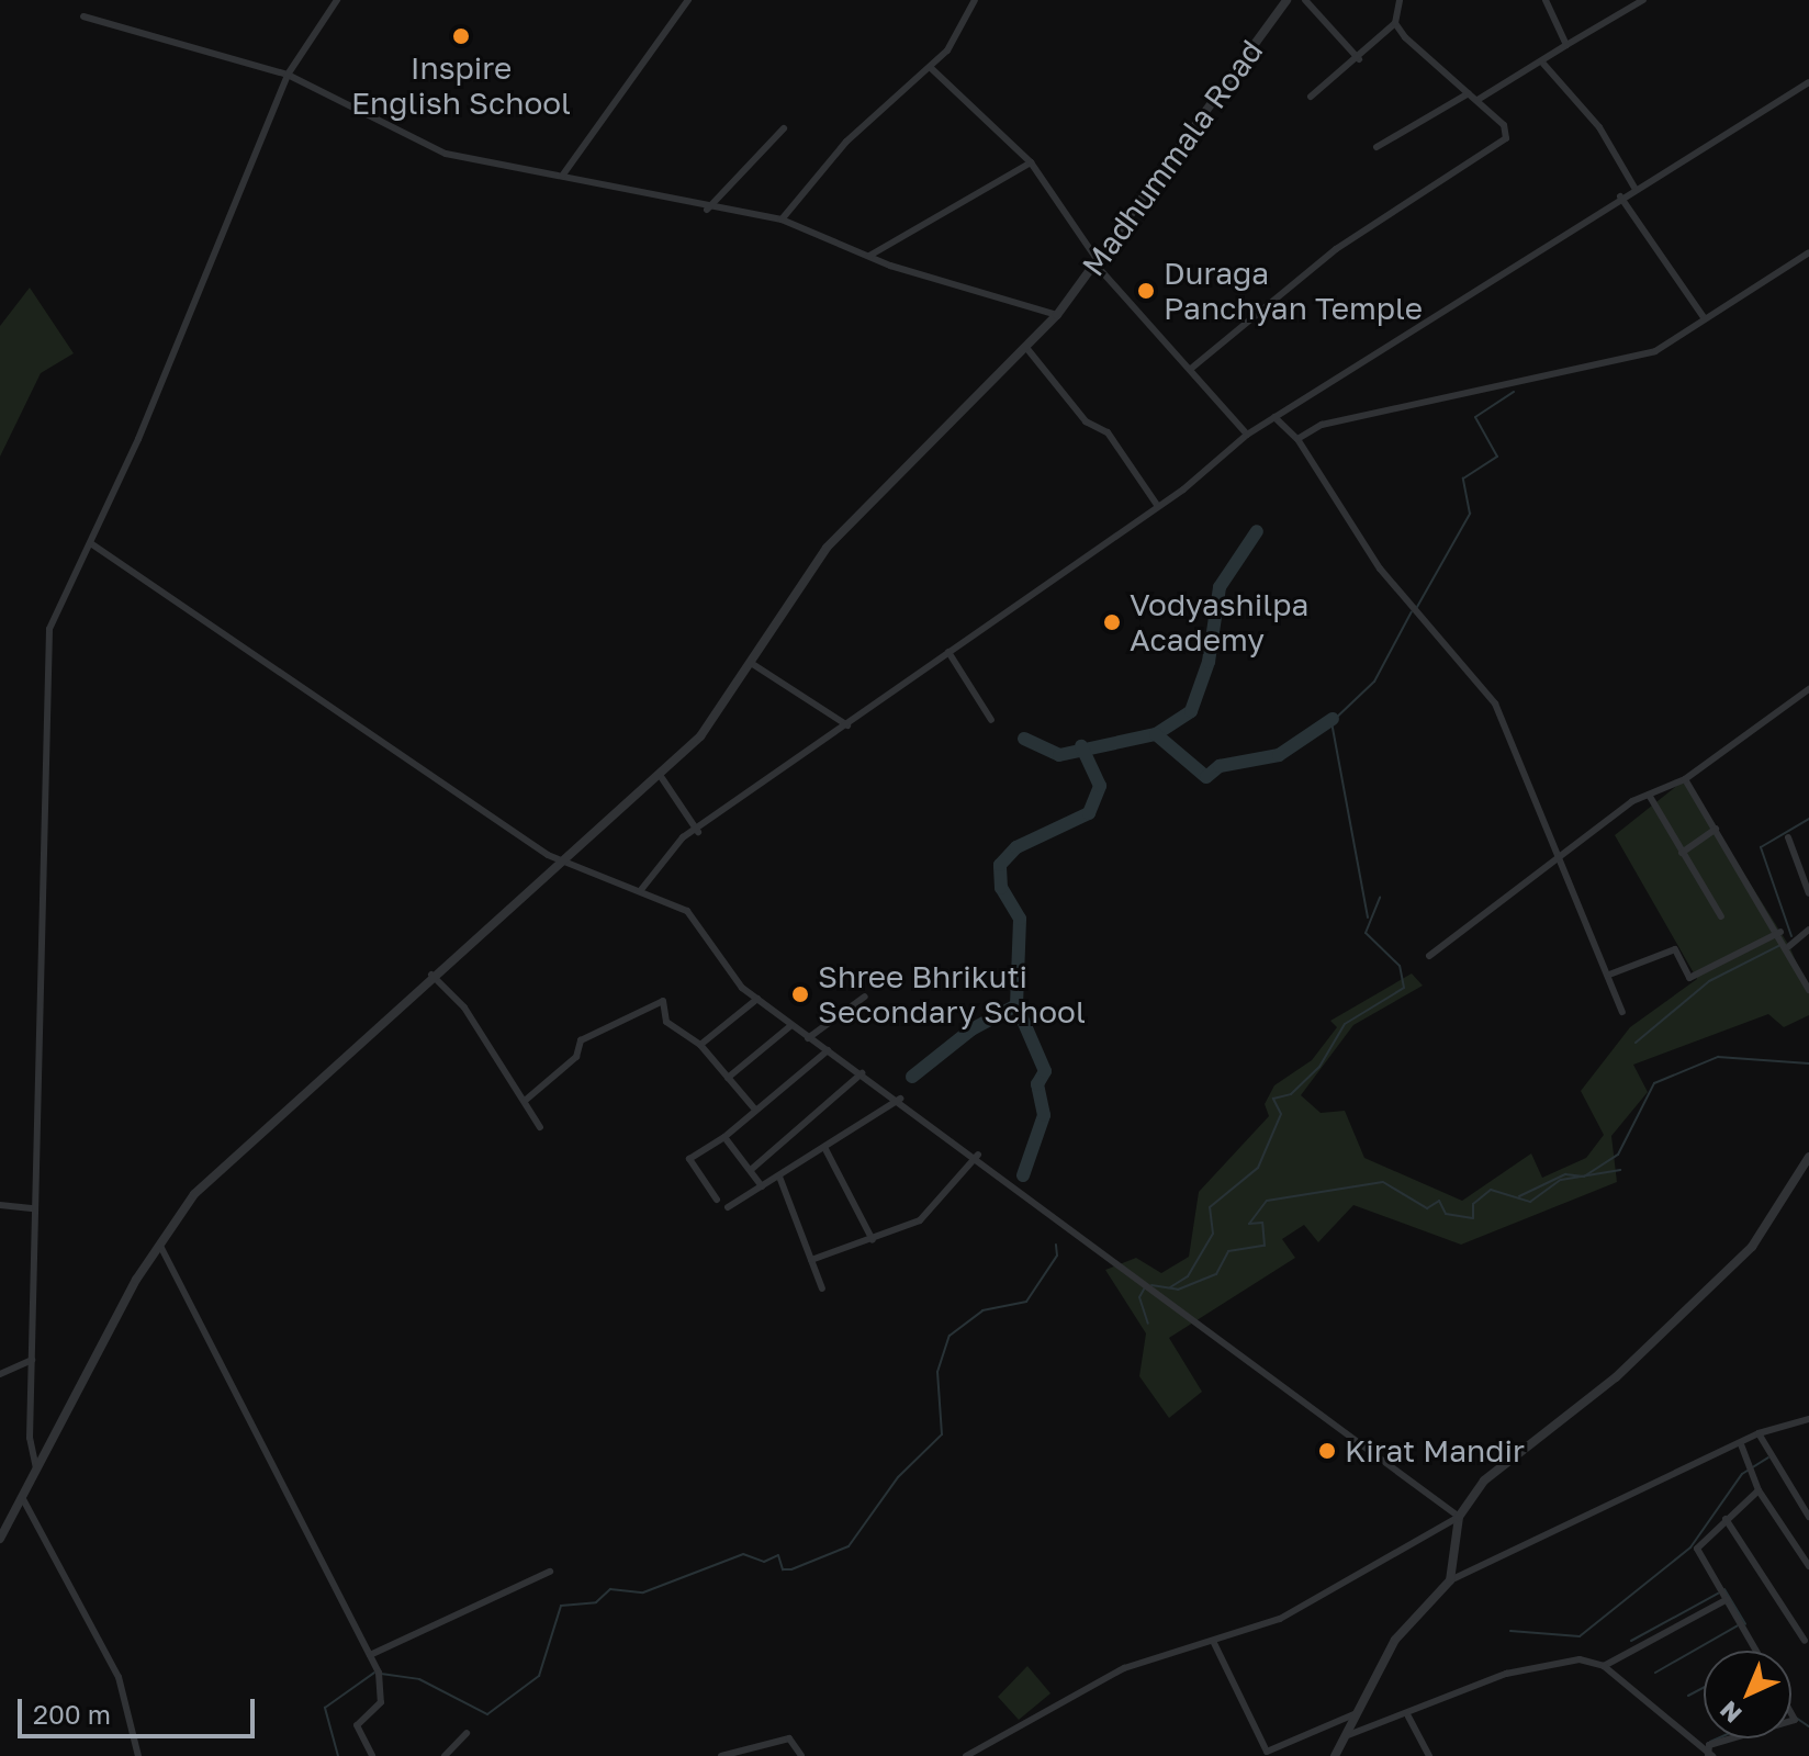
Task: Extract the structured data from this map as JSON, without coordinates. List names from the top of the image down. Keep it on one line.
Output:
{"streets":{"street":["Madhummala Road"]},"places":["Inspire English School","Duraga Panchyan Temple","Vodyashilpa Academy","Shree Bhrikuti Secondary School","Kirat Mandir"],"scale_bar":"200 m","north":"bottom left"}
